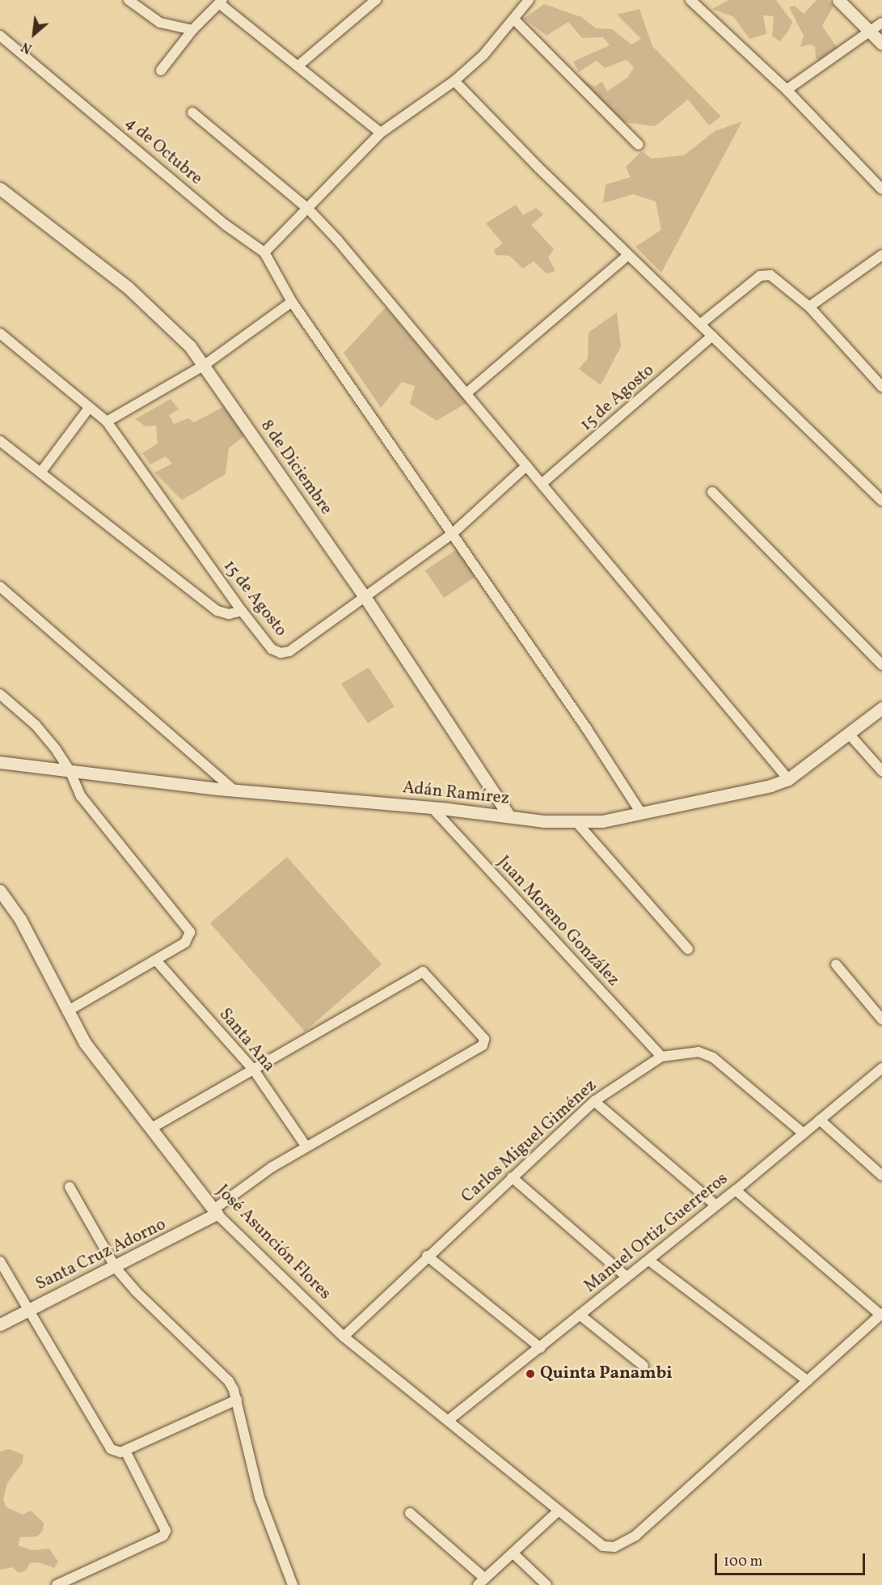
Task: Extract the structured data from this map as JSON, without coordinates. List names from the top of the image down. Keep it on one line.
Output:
{"streets":{"street":["4 de Octubre","15 de Agosto","8 de Diciembre","Adán Ramírez","Juan Moreno González","Santa Ana","Carlos Miguel Giménez","Manuel Ortiz Guerreros","José Asunción Flores","Santa Cruz Adorno"]},"crossings":[["4 de Octubre","15 de Agosto"],["4 de Octubre","Adán Ramírez"],["15 de Agosto","8 de Diciembre"],["8 de Diciembre","Adán Ramírez"],["Adán Ramírez","Juan Moreno González"],["Juan Moreno González","Carlos Miguel Giménez"],["Carlos Miguel Giménez","Manuel Ortiz Guerreros"],["Carlos Miguel Giménez","José Asunción Flores"],["Manuel Ortiz Guerreros","José Asunción Flores"],["José Asunción Flores","Santa Cruz Adorno"]],"places":["Quinta Panambi"],"scale_bar":"100 m","north":"bottom left"}
